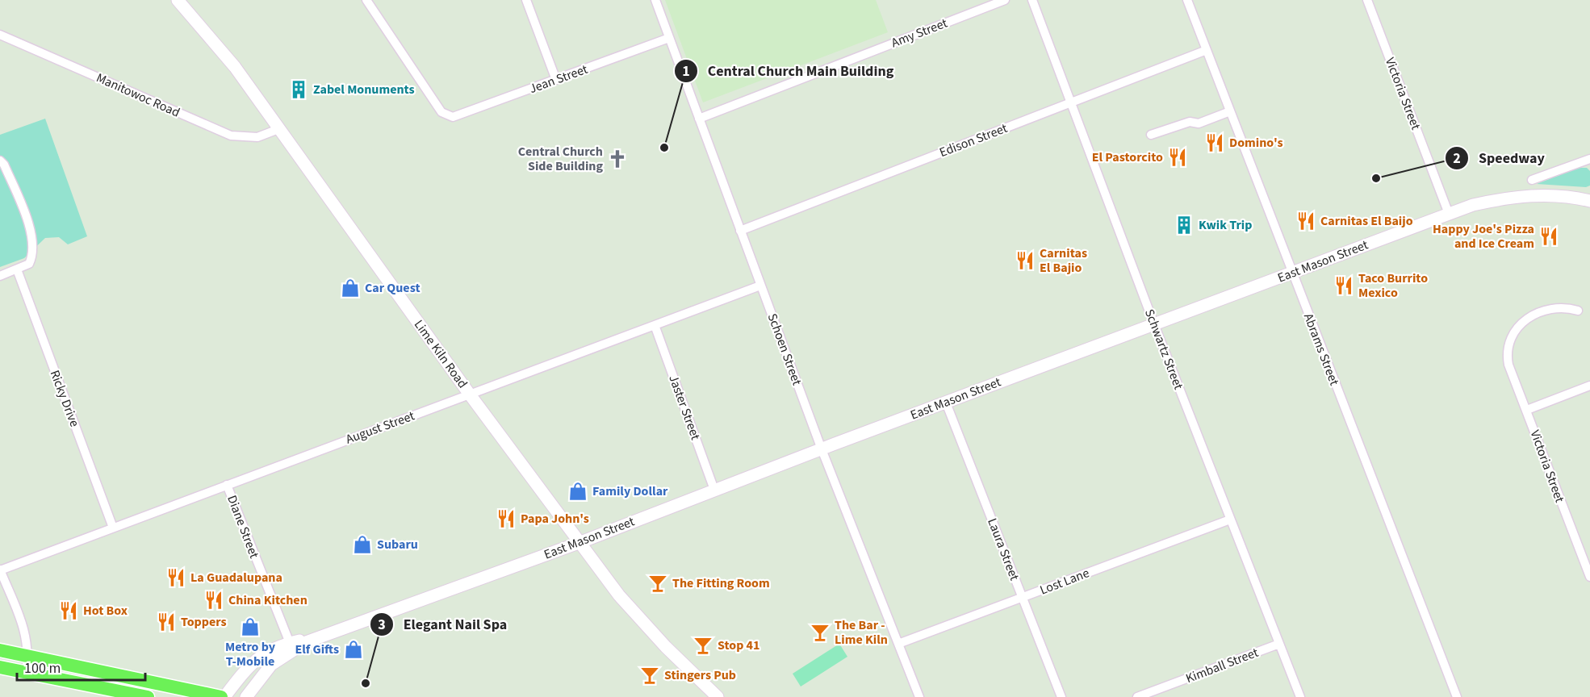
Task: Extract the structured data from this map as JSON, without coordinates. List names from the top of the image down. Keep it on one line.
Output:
{"streets":{"main road":["East Mason Street","Lime Kiln Road"],"street":["Amy Street","Jean Street","Victoria Street","Manitowoc Road","Edison Street","Schoen Street","Schwartz Street","Abrams Street","Ricky Drive","Jaster Street","August Street","Diane Street","Laura Street","Lost Lane","Kimball Street"]},"crossings":[["Amy Street","Schoen Street"],["Jean Street","Schoen Street"],["Victoria Street","East Mason Street"],["Manitowoc Road","Lime Kiln Road"],["Edison Street","Schoen Street"],["Edison Street","Schwartz Street"],["Edison Street","Abrams Street"],["East Mason Street","Schoen Street"],["East Mason Street","Schwartz Street"],["East Mason Street","Abrams Street"],["East Mason Street","Lime Kiln Road"],["East Mason Street","Jaster Street"],["East Mason Street","Diane Street"],["East Mason Street","Laura Street"],["Schoen Street","August Street"],["Schoen Street","Lost Lane"],["Schwartz Street","Lost Lane"],["Schwartz Street","Kimball Street"],["Lime Kiln Road","August Street"],["Ricky Drive","August Street"],["Jaster Street","August Street"],["August Street","Diane Street"],["Laura Street","Lost Lane"]],"places":{"building":["Zabel Monuments","Kwik Trip"],"restaurant":["Domino's","El Pastorcito","Carnitas El Baijo","Happy Joe's Pizza and Ice Cream","Carnitas El Bajio","Taco Burrito Mexico","Papa John's","La Guadalupana","China Kitchen","Hot Box","Toppers"],"other":["Central Church Main Building","Speedway","Elegant Nail Spa"],"church":["Central Church Side Building"],"shop":["Car Quest","Family Dollar","Subaru","Metro by T-Mobile","Elf Gifts"],"bar":["The Fitting Room","The Bar - Lime Kiln","Stop 41","Stingers Pub"]},"scale_bar":"100 m"}
